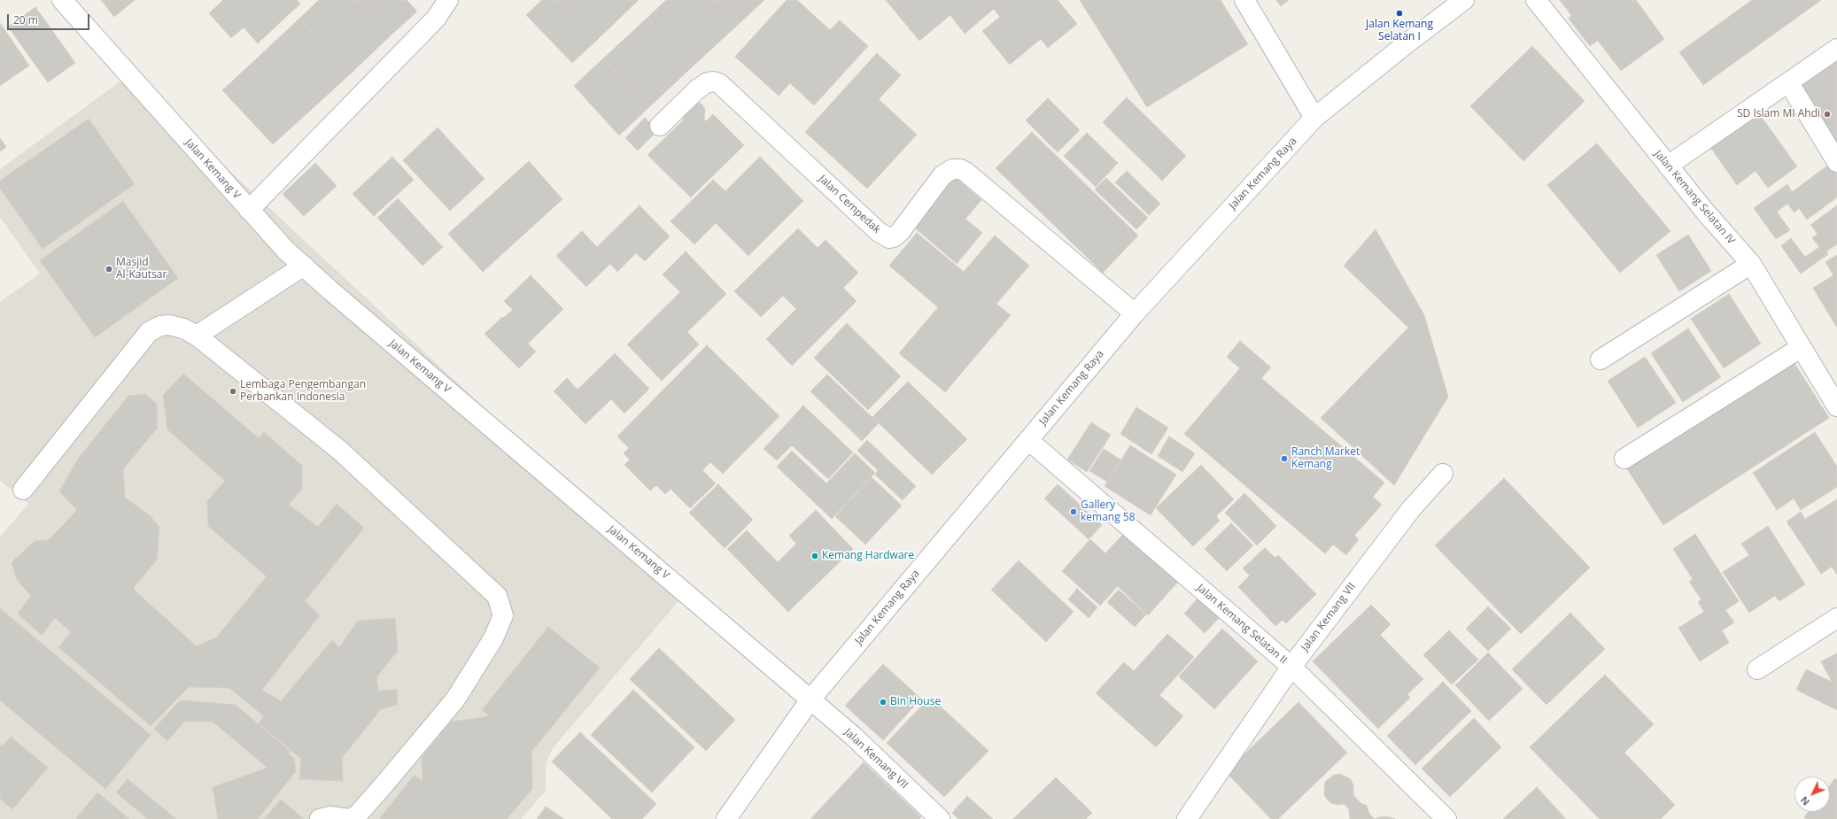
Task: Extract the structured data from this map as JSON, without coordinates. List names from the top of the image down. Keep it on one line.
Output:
{"streets":{"street":["Jalan Kemang V","Jalan Kemang Raya","Jalan Kemang Selatan IV","Jalan Cempedak","Jalan Kemang VII","Jalan Kemang Selatan II"]},"crossings":[["Jalan Kemang V","Jalan Kemang Raya"],["Jalan Kemang V","Jalan Kemang VII"],["Jalan Kemang Raya","Jalan Cempedak"],["Jalan Kemang Raya","Jalan Kemang VII"],["Jalan Kemang Raya","Jalan Kemang Selatan II"],["Jalan Kemang VII","Jalan Kemang Selatan II"]],"places":["Jalan Kemang Selatan I","SD Islam MI Ahdi","Masjid Al-Kautsar","Lembaga Pengembangan Perbankan Indonesia","Ranch Market Kemang","Gallery kemang 58","Kemang Hardware","Bin House"],"scale_bar":"20 m","north":"bottom left"}
